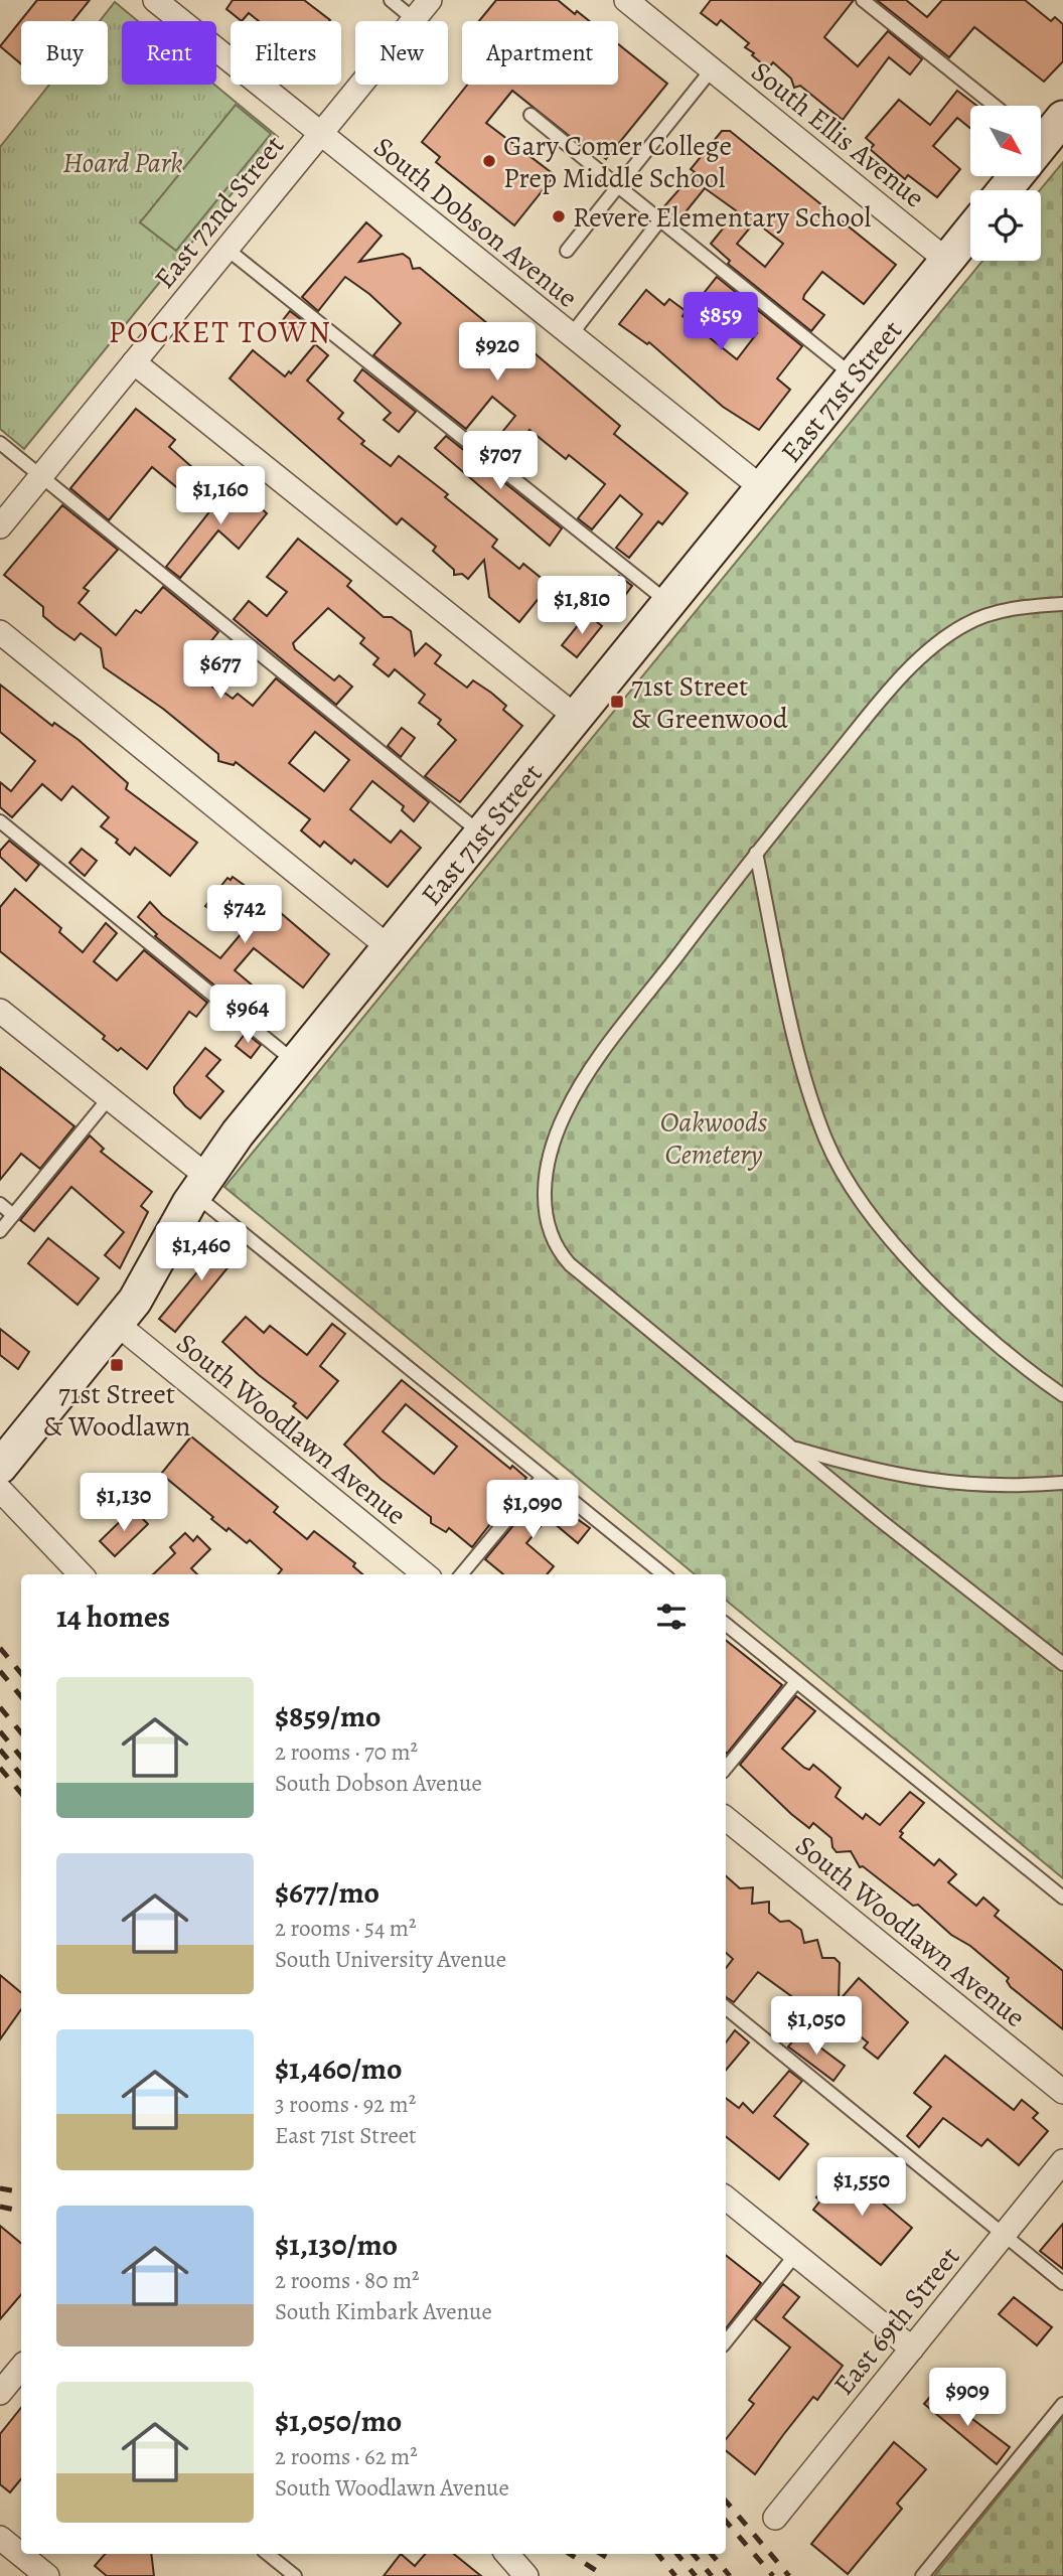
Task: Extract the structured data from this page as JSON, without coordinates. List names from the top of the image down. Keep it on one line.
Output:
{"streets":{"main road":["East 71st Street"],"street":["South Ellis Avenue","East 72nd Street","South Dobson Avenue","South Woodlawn Avenue","East 69th Street"]},"crossings":[["South Ellis Avenue","East 71st Street"],["East 72nd Street","South Dobson Avenue"],["South Dobson Avenue","East 71st Street"],["East 71st Street","South Woodlawn Avenue"]],"districts":["POCKET TOWN"],"parks":["Hoard Park","Oakwoods Cemetery"],"places":{"other":["Gary Comer College Prep Middle School","Revere Elementary School"],"transit":["71st Street & Greenwood","71st Street & Woodlawn"]},"north":"bottom right","page":{"chip":["Buy","Rent","Filters","New","Apartment"],"price":["$859","$920","$707","$1,160","$1,810","$677","$742","$964","$1,460","$1,130","$1,090","$1,050","$1,550","$909"],"heading":"14 homes","list":[{"name":"$859/mo","note":"2 rooms · 70 m² · South Dobson Avenue"},{"name":"$677/mo","note":"2 rooms · 54 m² · South University Avenue"},{"name":"$1,460/mo","note":"3 rooms · 92 m² · East 71st Street"},{"name":"$1,130/mo","note":"2 rooms · 80 m² · South Kimbark Avenue"},{"name":"$1,050/mo","note":"2 rooms · 62 m² · South Woodlawn Avenue"}]}}
